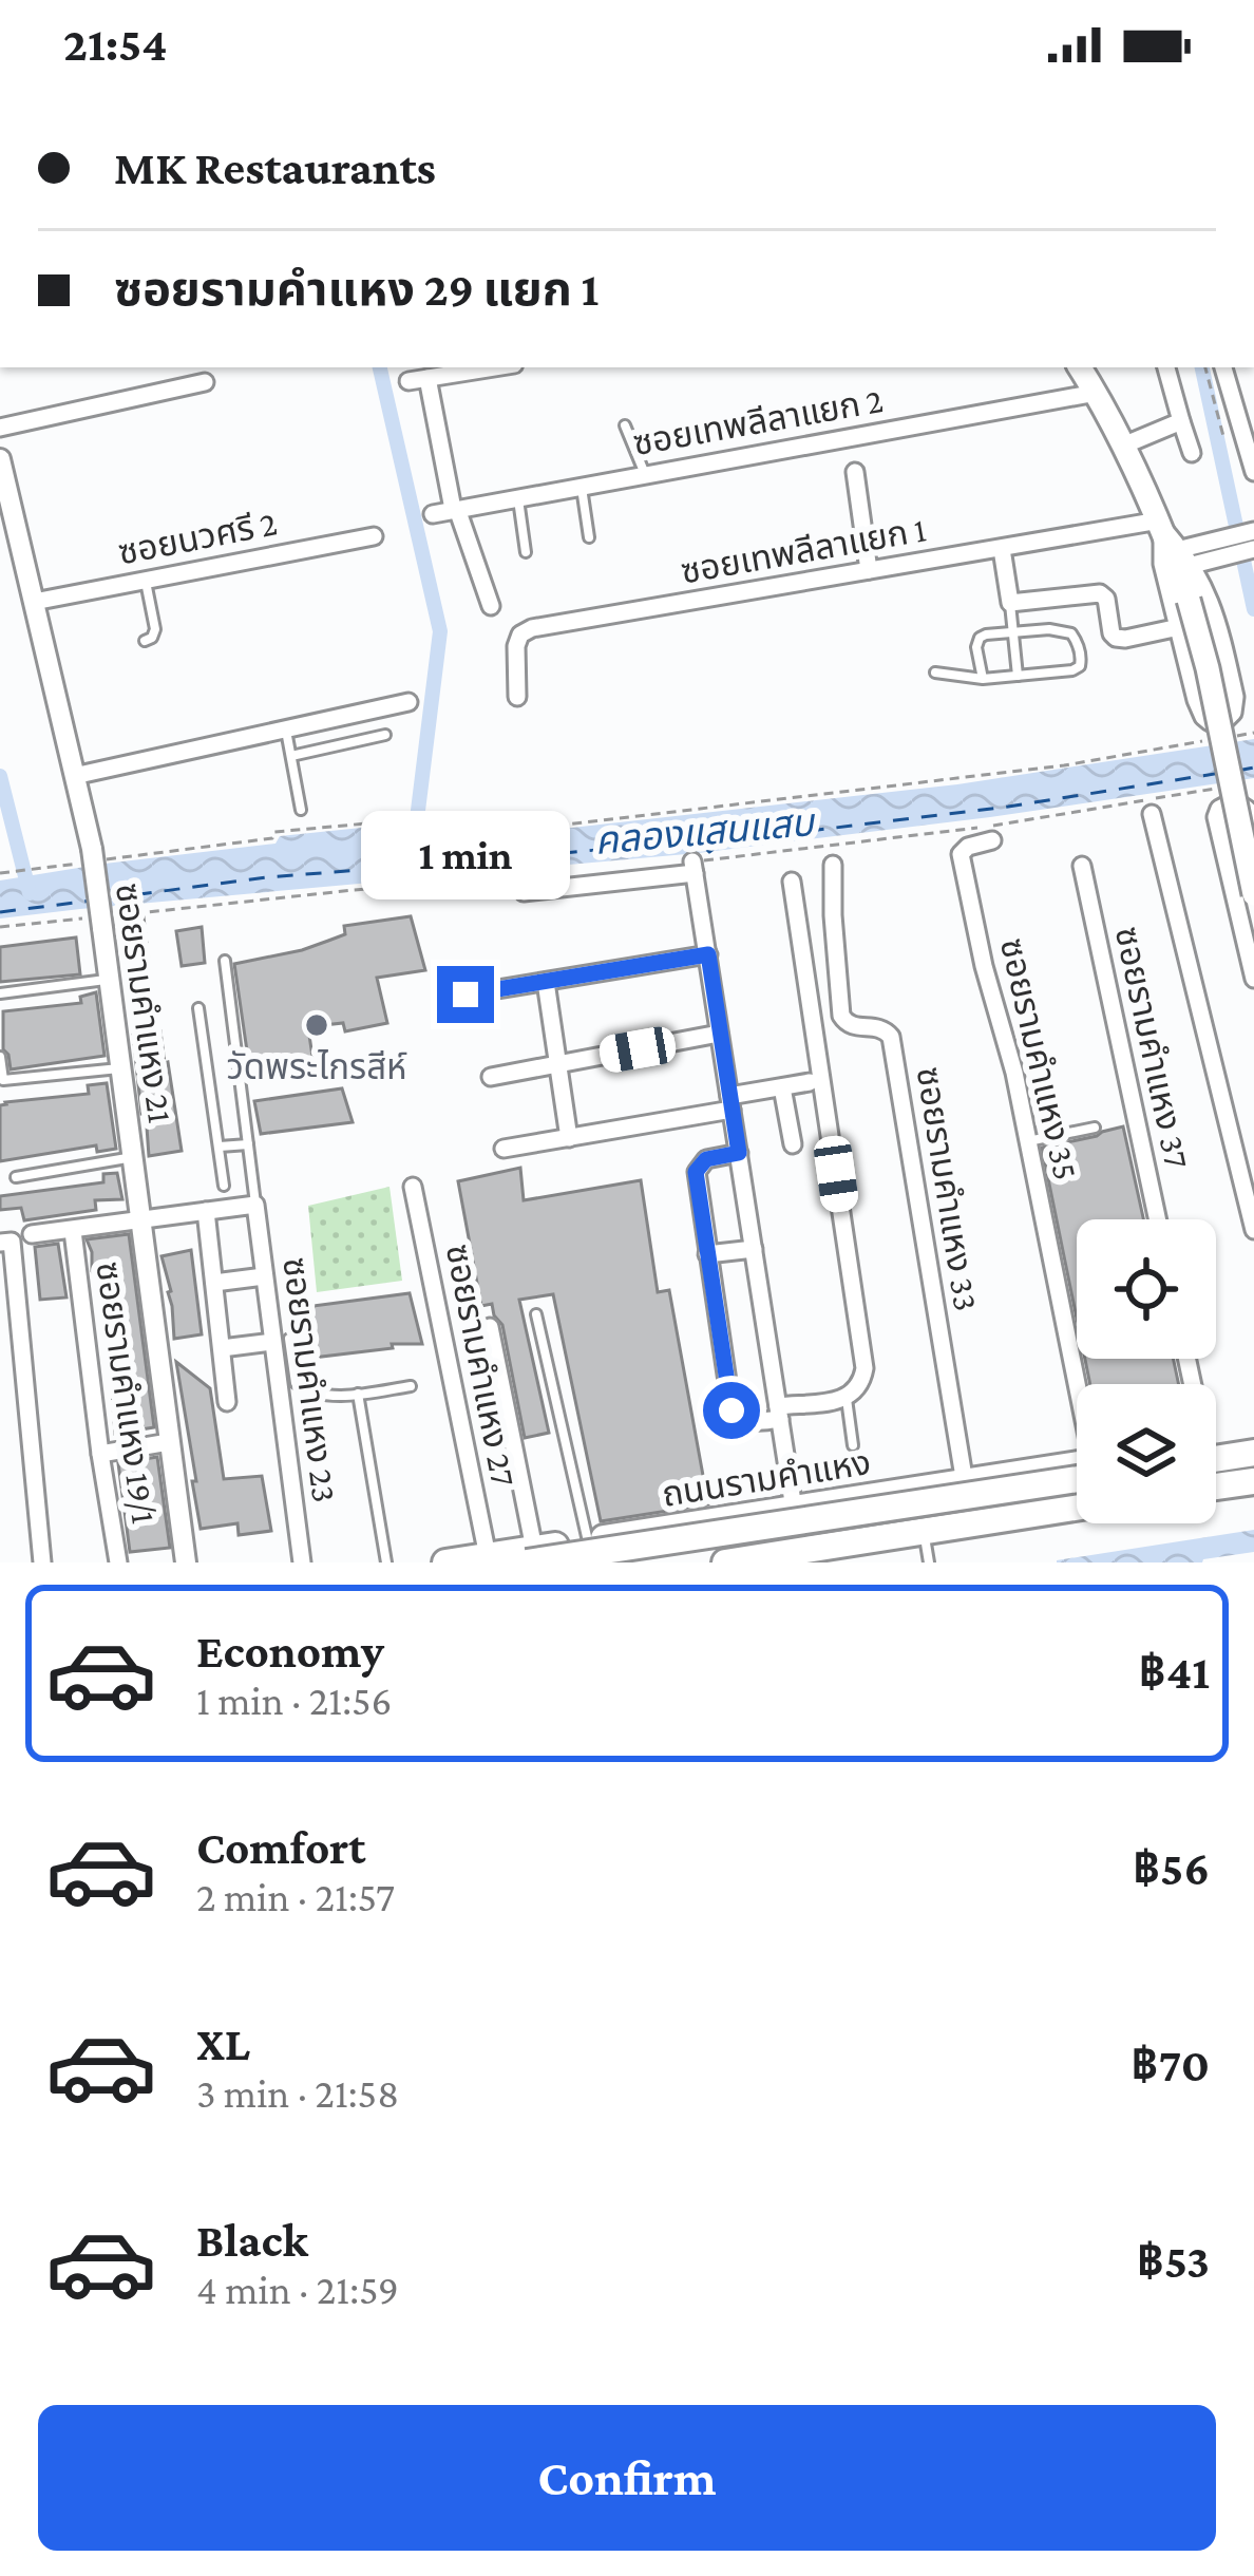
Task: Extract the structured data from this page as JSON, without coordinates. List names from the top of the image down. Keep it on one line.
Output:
{"streets":{"main road":["ถนนรามคำแหง"],"street":["ซอยเทพลีลาแยก 2","ซอยนวศรี 2","ซอยเทพลีลาแยก 1","ซอยรามคำแหง 21","ซอยรามคำแหง 37","ซอยรามคำแหง 35","ซอยรามคำแหง 33","ซอยรามคำแหง 27","ซอยรามคำแหง 23","ซอยรามคำแหง 19/1"]},"crossings":[["ซอยนวศรี 2","ซอยรามคำแหง 21"],["ซอยรามคำแหง 33","ถนนรามคำแหง"],["ซอยรามคำแหง 27","ถนนรามคำแหง"]],"water":["คลองแสนแสบ"],"places":["วัดพระไกรสีห์"],"page":{"status":"21:54","banner":["MK Restaurants","ซอยรามคำแหง 29 แยก 1"],"bubble":"1 min","list":[{"name":"Economy","note":"1 min · 21:56","value":"฿41"},{"name":"Comfort","note":"2 min · 21:57","value":"฿56"},{"name":"XL","note":"3 min · 21:58","value":"฿70"},{"name":"Black","note":"4 min · 21:59","value":"฿53"}],"buttons":"Confirm"}}
